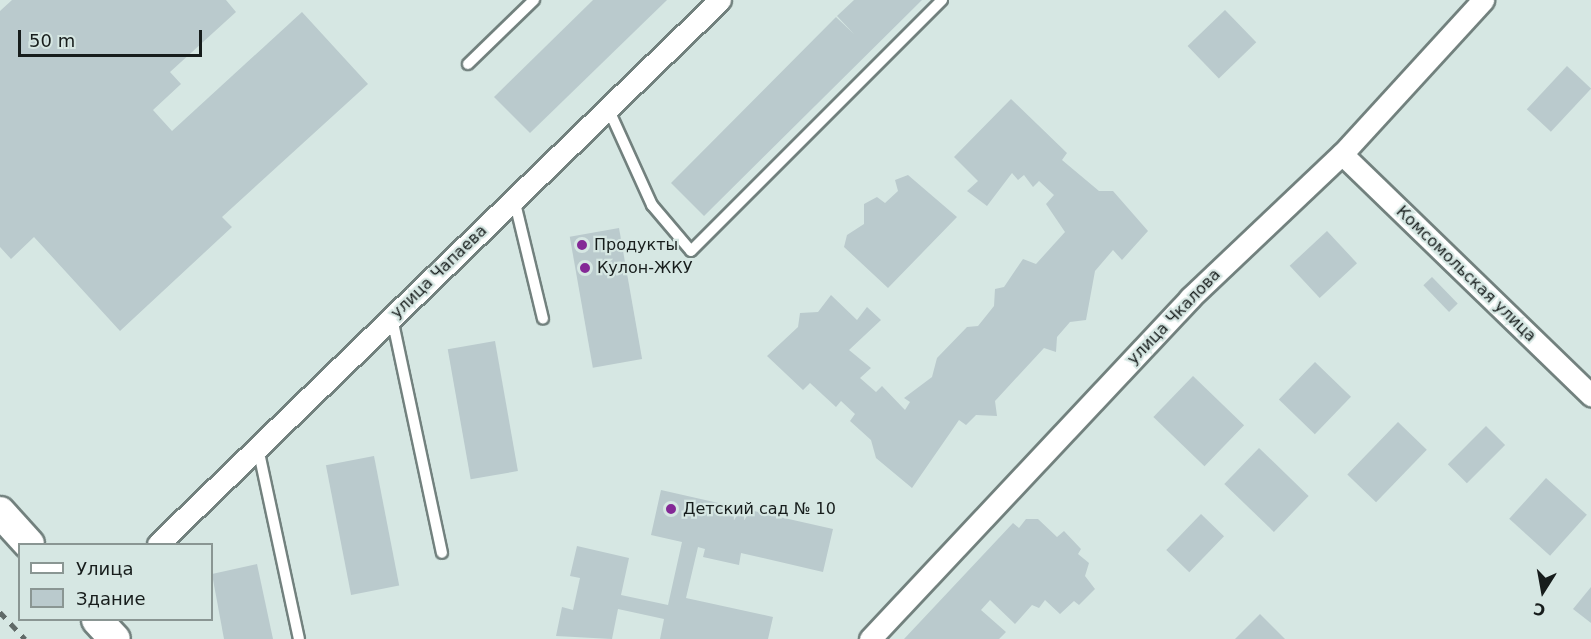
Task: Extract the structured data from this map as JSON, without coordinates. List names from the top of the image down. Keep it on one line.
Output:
{"streets":{"street":["улица Чапаева","Комсомольская улица","улица Чкалова"]},"crossings":[["Комсомольская улица","улица Чкалова"]],"places":["Продукты","Кулон-ЖКУ","Детский сад № 10"],"legend":["Улица","Здание"],"scale_bar":"50 m","north":"bottom"}
